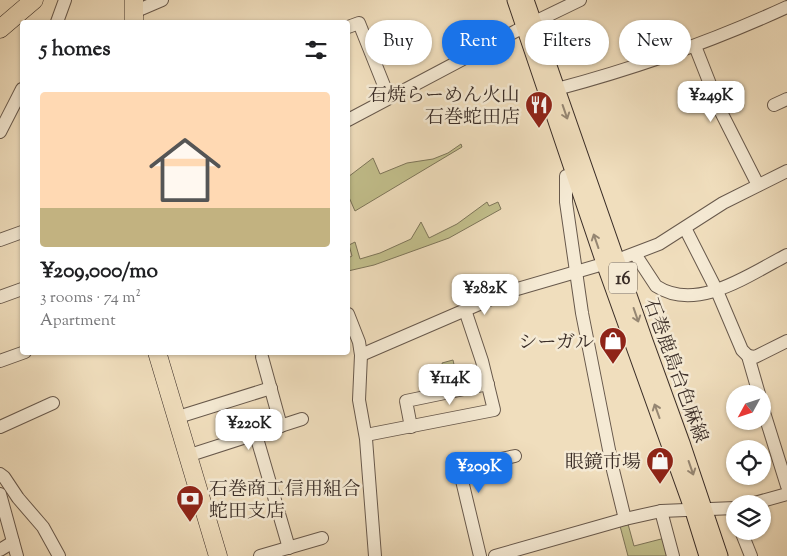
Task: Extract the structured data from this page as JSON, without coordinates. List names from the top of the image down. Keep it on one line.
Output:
{"streets":{"main road":["16","石巻鹿島台色麻線"]},"places":{"restaurant":["石焼らーめん火山 石巻蛇田店"],"shop":["シーガル","眼鏡市場"],"bank":["石巻商工信用組合 蛇田支店"]},"north":"bottom left","page":{"chip":["Buy","Rent","Filters","New"],"heading":"5 homes","list":[{"name":"¥209,000/mo","note":"3 rooms · 74 m² · Apartment"}],"price":["¥249K","¥282K","¥114K","¥220K","¥209K"]}}
